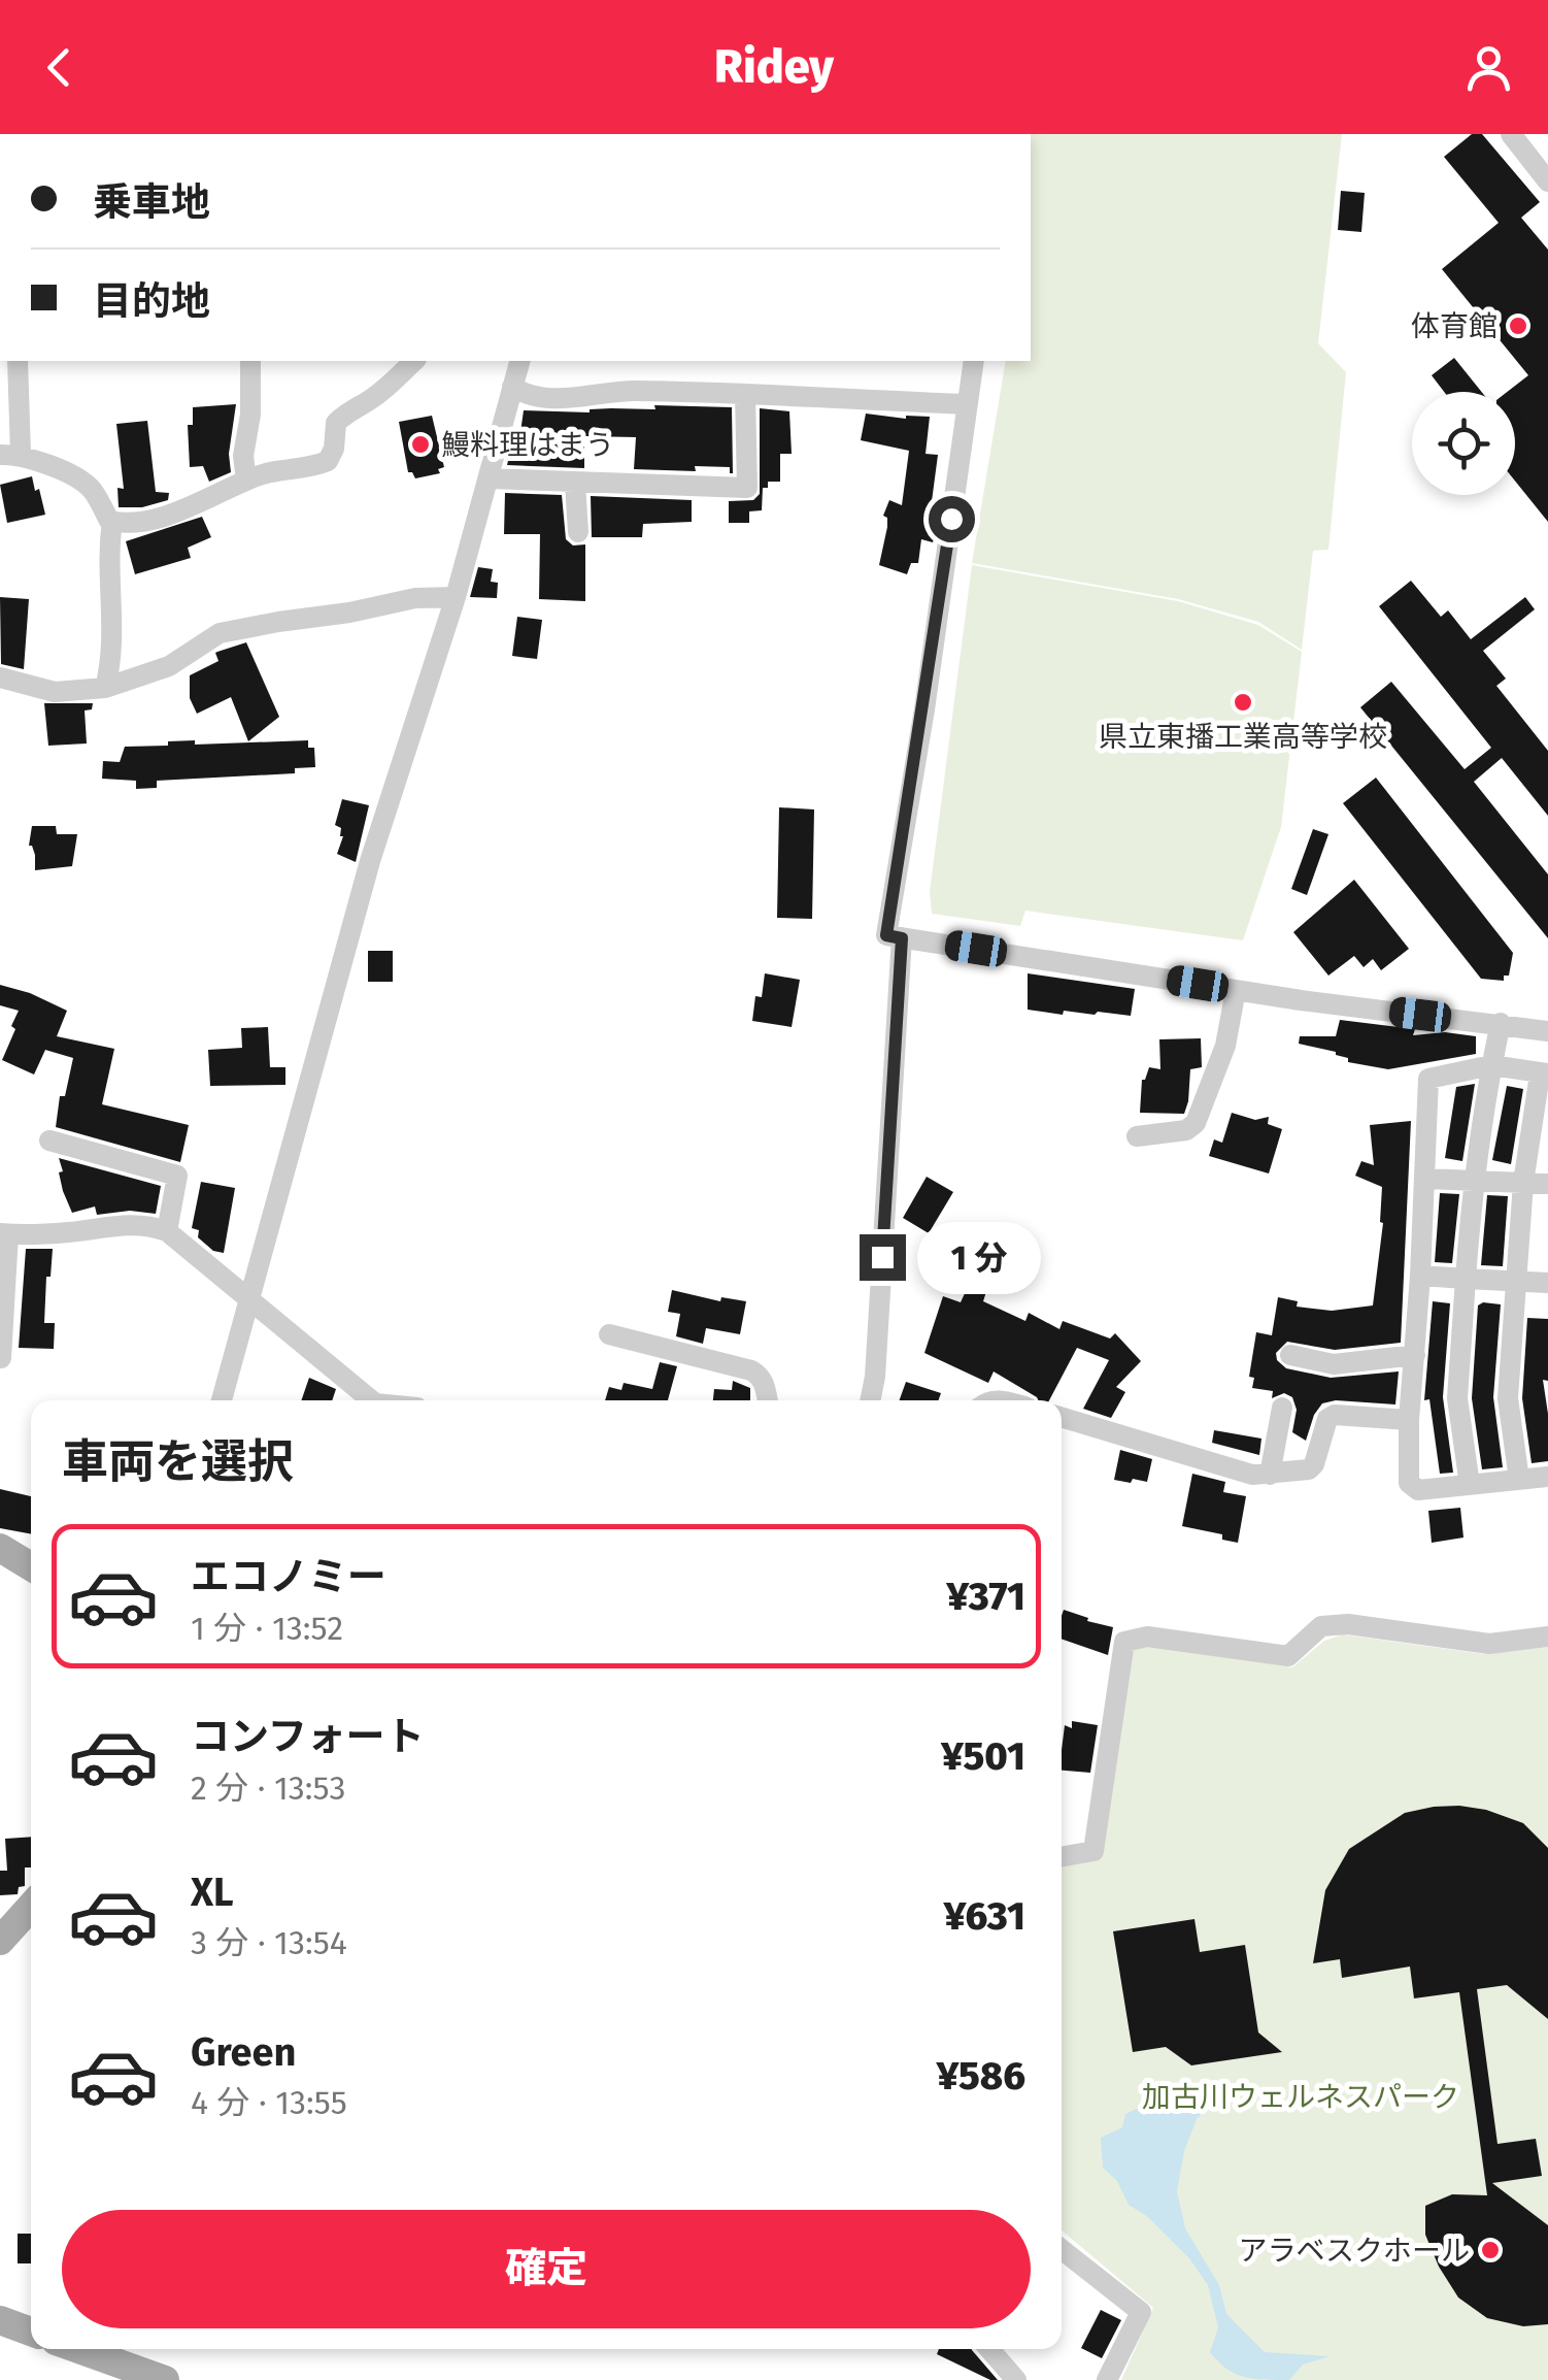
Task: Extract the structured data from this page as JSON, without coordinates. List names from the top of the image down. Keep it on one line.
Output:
{"parks":["加古川ウェルネスパーク"],"places":["体育館","鰻料理はまう","県立東播工業高等学校","アラベスクホール"],"page":{"header":"Ridey","banner":["乗車地","目的地"],"bubble":"1 分","heading":"車両を選択","list":[{"name":"エコノミー","note":"1 分 · 13:52","value":"¥371"},{"name":"コンフォート","note":"2 分 · 13:53","value":"¥501"},{"name":"XL","note":"3 分 · 13:54","value":"¥631"},{"name":"Green","note":"4 分 · 13:55","value":"¥586"}],"buttons":"確定"}}
